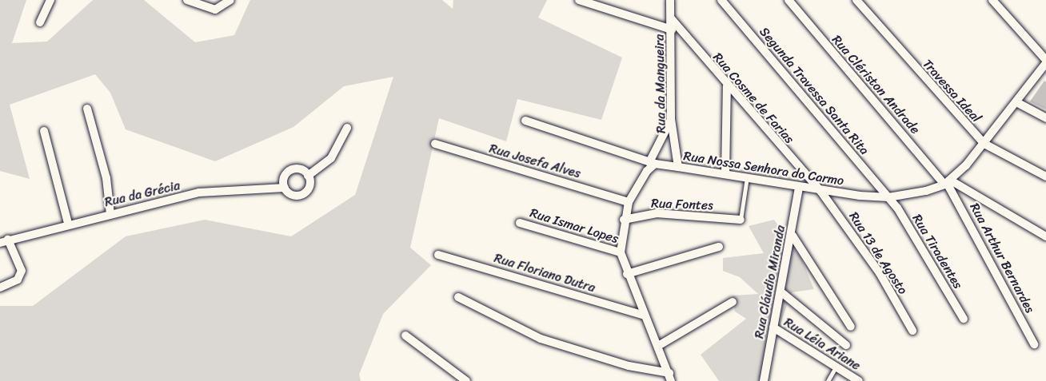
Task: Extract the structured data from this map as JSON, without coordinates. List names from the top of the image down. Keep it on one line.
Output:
{"streets":{"street":["Rua da Mangueira","Rua Clériston Andrade","Segunda Travessa Santa Rita","Travessa Ideal","Rua Cosme de Farias","Rua Josefa Alves","Rua Nossa Senhora do Carmo","Rua da Grécia","Rua Fontes","Rua Ismar Lopes","Rua Tiradentes","Rua 13 de Agosto","Rua Arthur Bernardes","Rua Floriano Dutra","Rua Cláudio Miranda","Rua Léia Ariane"]},"crossings":[["Rua da Mangueira","Rua Cosme de Farias"],["Rua da Mangueira","Rua Nossa Senhora do Carmo"],["Rua Clériston Andrade","Rua Nossa Senhora do Carmo"],["Rua Clériston Andrade","Rua Arthur Bernardes"],["Segunda Travessa Santa Rita","Rua Nossa Senhora do Carmo"],["Segunda Travessa Santa Rita","Rua Tiradentes"],["Rua Cosme de Farias","Rua Nossa Senhora do Carmo"],["Rua Cosme de Farias","Rua 13 de Agosto"],["Rua Nossa Senhora do Carmo","Rua Tiradentes"],["Rua Nossa Senhora do Carmo","Rua 13 de Agosto"],["Rua Nossa Senhora do Carmo","Rua Arthur Bernardes"],["Rua Nossa Senhora do Carmo","Rua Cláudio Miranda"],["Rua Cláudio Miranda","Rua Léia Ariane"]]}
